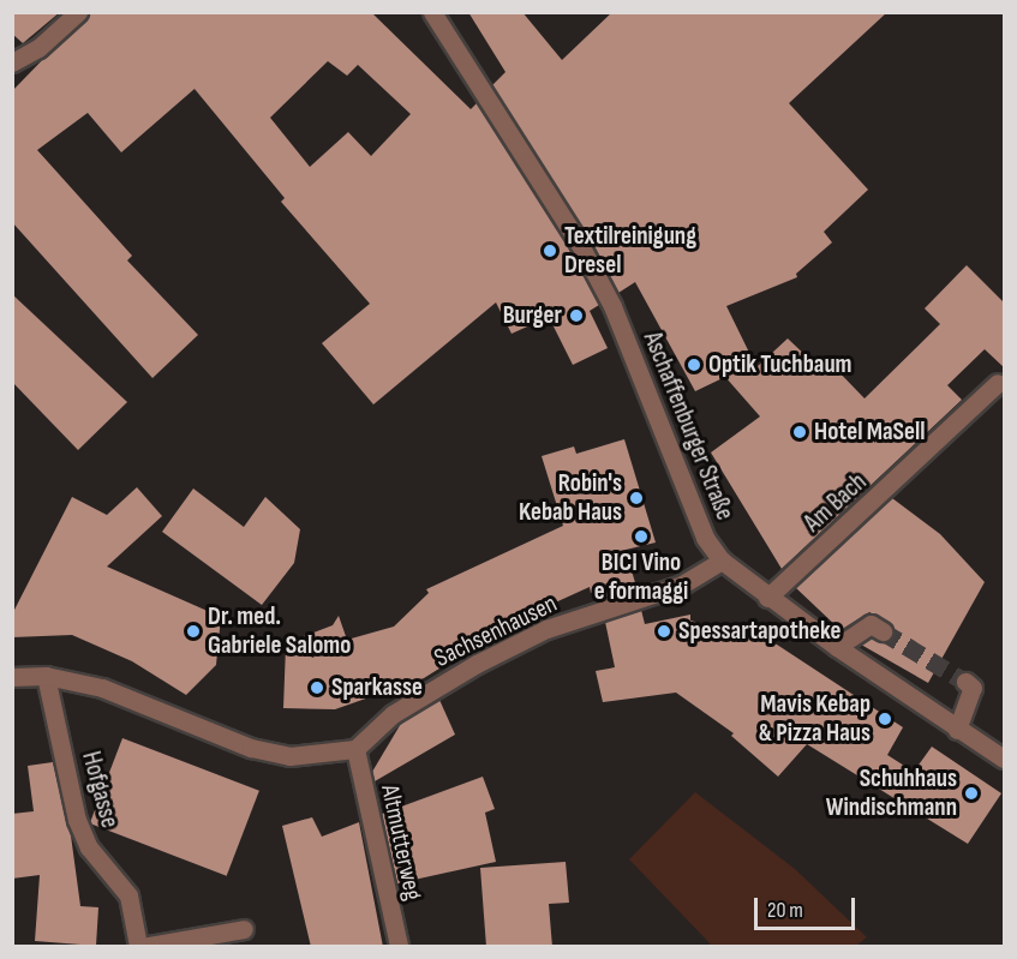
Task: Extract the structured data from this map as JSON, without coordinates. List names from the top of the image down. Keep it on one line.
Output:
{"streets":{"street":["Aschaffenburger Straße","Am Bach","Sachsenhausen","Hofgasse","Altmutterweg"]},"crossings":[["Aschaffenburger Straße","Am Bach"],["Aschaffenburger Straße","Sachsenhausen"],["Sachsenhausen","Altmutterweg"]],"places":["Textilreinigung Dresel","Burger","Optik Tuchbaum","Hotel MaSell","Robin's Kebab Haus","BICI Vino e formaggi","Dr. med. Gabriele Salomo","Spessartapotheke","Sparkasse","Mavis Kebap & Pizza Haus","Schuhhaus Windischmann"],"scale_bar":"20 m"}
